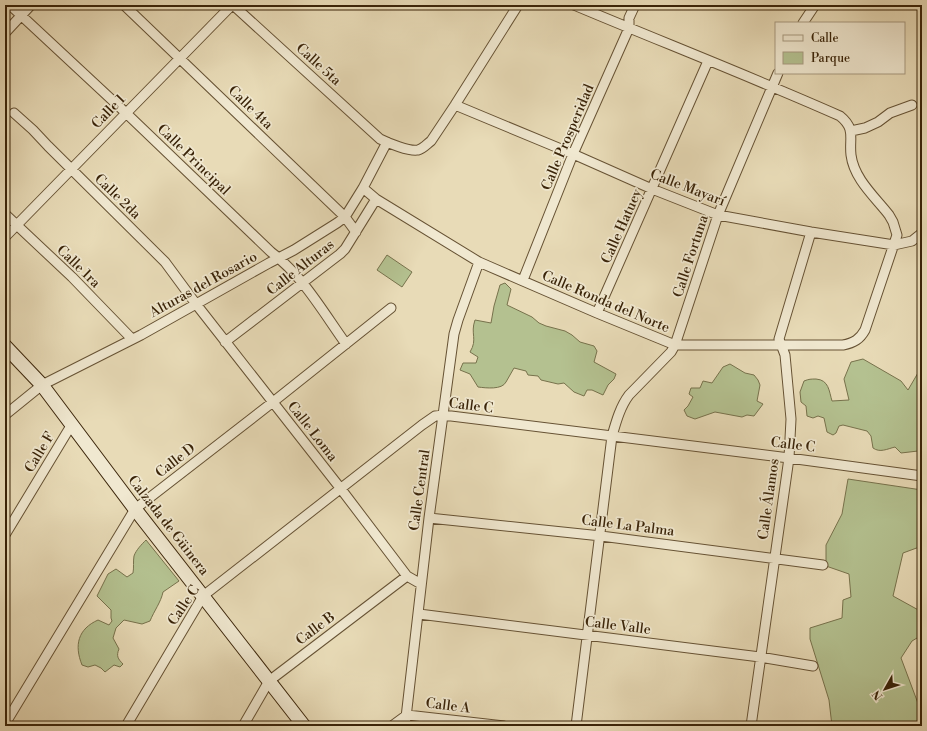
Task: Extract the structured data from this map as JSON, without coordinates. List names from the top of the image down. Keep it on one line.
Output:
{"streets":{"main road":["Calzada de Güinera"],"street":["Calle 5ta","Calle 4ta","Calle 1","Calle Prosperidad","Calle Principal","Calle Mayarí","Calle 2da","Calle Hatuey","Calle Fortuna","Calle 1ra","Calle Alturas","Alturas del Rosario","Calle Ronda del Norte","Calle C","Calle Loma","Calle F","Calle D","Calle Central","Calle Álamos","Calle La Palma","Calle Valle","Calle B","Calle A"]},"crossings":[["Calle 5ta","Calle 1"],["Calle 5ta","Calle Mayarí"],["Calle 5ta","Alturas del Rosario"],["Calle 4ta","Calle 1"],["Calle 4ta","Calle Alturas"],["Calle 4ta","Alturas del Rosario"],["Calle 1","Calle Principal"],["Calle 1","Calle 2da"],["Calle 1","Calle 1ra"],["Calle Prosperidad","Calle Mayarí"],["Calle Prosperidad","Calle Ronda del Norte"],["Calle Principal","Calle Alturas"],["Calle Principal","Alturas del Rosario"],["Calle Principal","Calle D"],["Calle Mayarí","Calle Hatuey"],["Calle Mayarí","Calle Fortuna"],["Calle Mayarí","Calle Ronda del Norte"],["Calle Mayarí","Calle Álamos"],["Calle 2da","Alturas del Rosario"],["Calle 2da","Calle Loma"],["Calle Hatuey","Calle Ronda del Norte"],["Calle Fortuna","Calle Ronda del Norte"],["Calle Fortuna","Calle C"],["Calle Fortuna","Calle La Palma"],["Calle Fortuna","Calle Valle"],["Calle 1ra","Alturas del Rosario"],["Calle Alturas","Calle Ronda del Norte"],["Calle Alturas","Calle Loma"],["Alturas del Rosario","Calle Ronda del Norte"],["Alturas del Rosario","Calle Loma"],["Alturas del Rosario","Calzada de Güinera"],["Calle Ronda del Norte","Calle Central"],["Calle Ronda del Norte","Calle Álamos"],["Calle C","Calle Loma"],["Calle C","Calle Central"],["Calle C","Calle Álamos"],["Calle C","Calzada de Güinera"],["Calle Loma","Calle D"],["Calle Loma","Calle B"],["Calle F","Calzada de Güinera"],["Calle D","Calzada de Güinera"],["Calle Central","Calle La Palma"],["Calle Central","Calle Valle"],["Calle Central","Calle A"],["Calle Álamos","Calle La Palma"],["Calle Álamos","Calle Valle"],["Calzada de Güinera","Calle B"]],"legend":["Calle","Parque"],"north":"bottom left"}
